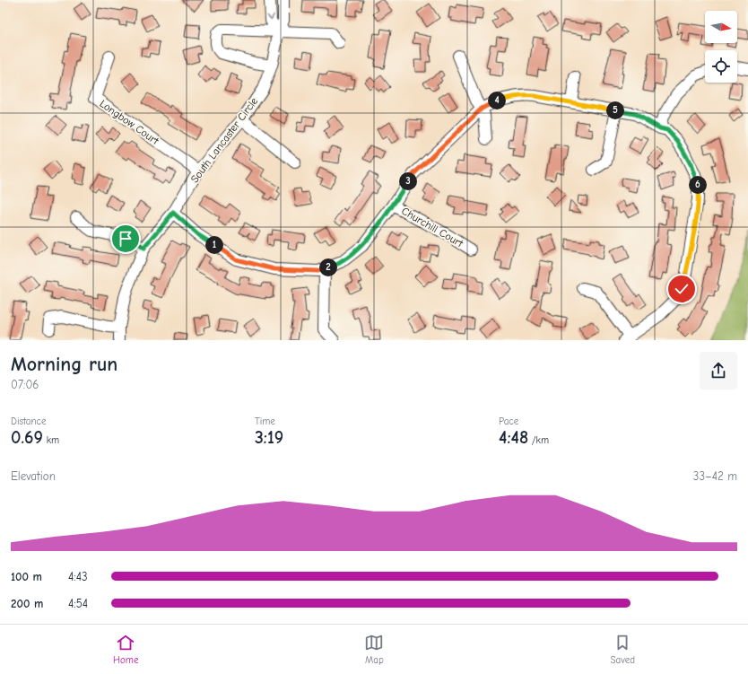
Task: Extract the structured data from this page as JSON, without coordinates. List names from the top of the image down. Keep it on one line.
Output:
{"streets":{"street":["Longbow Court","South Lancaster Circle","Churchill Court"]},"crossings":[["Longbow Court","South Lancaster Circle"]],"north":"right","page":{"pins":["4","5","3","6","1","2"],"heading":["Morning run","07:06"],"stats":[["Distance","0.69 km"],["Time","3:19"],["Pace","4:48 /km"]],"chart":["Elevation","33–42 m"],"list":[{"name":"100 m","note":"4:43"},{"name":"200 m","note":"4:54"}],"tabs":["Home","Map","Saved"]}}
